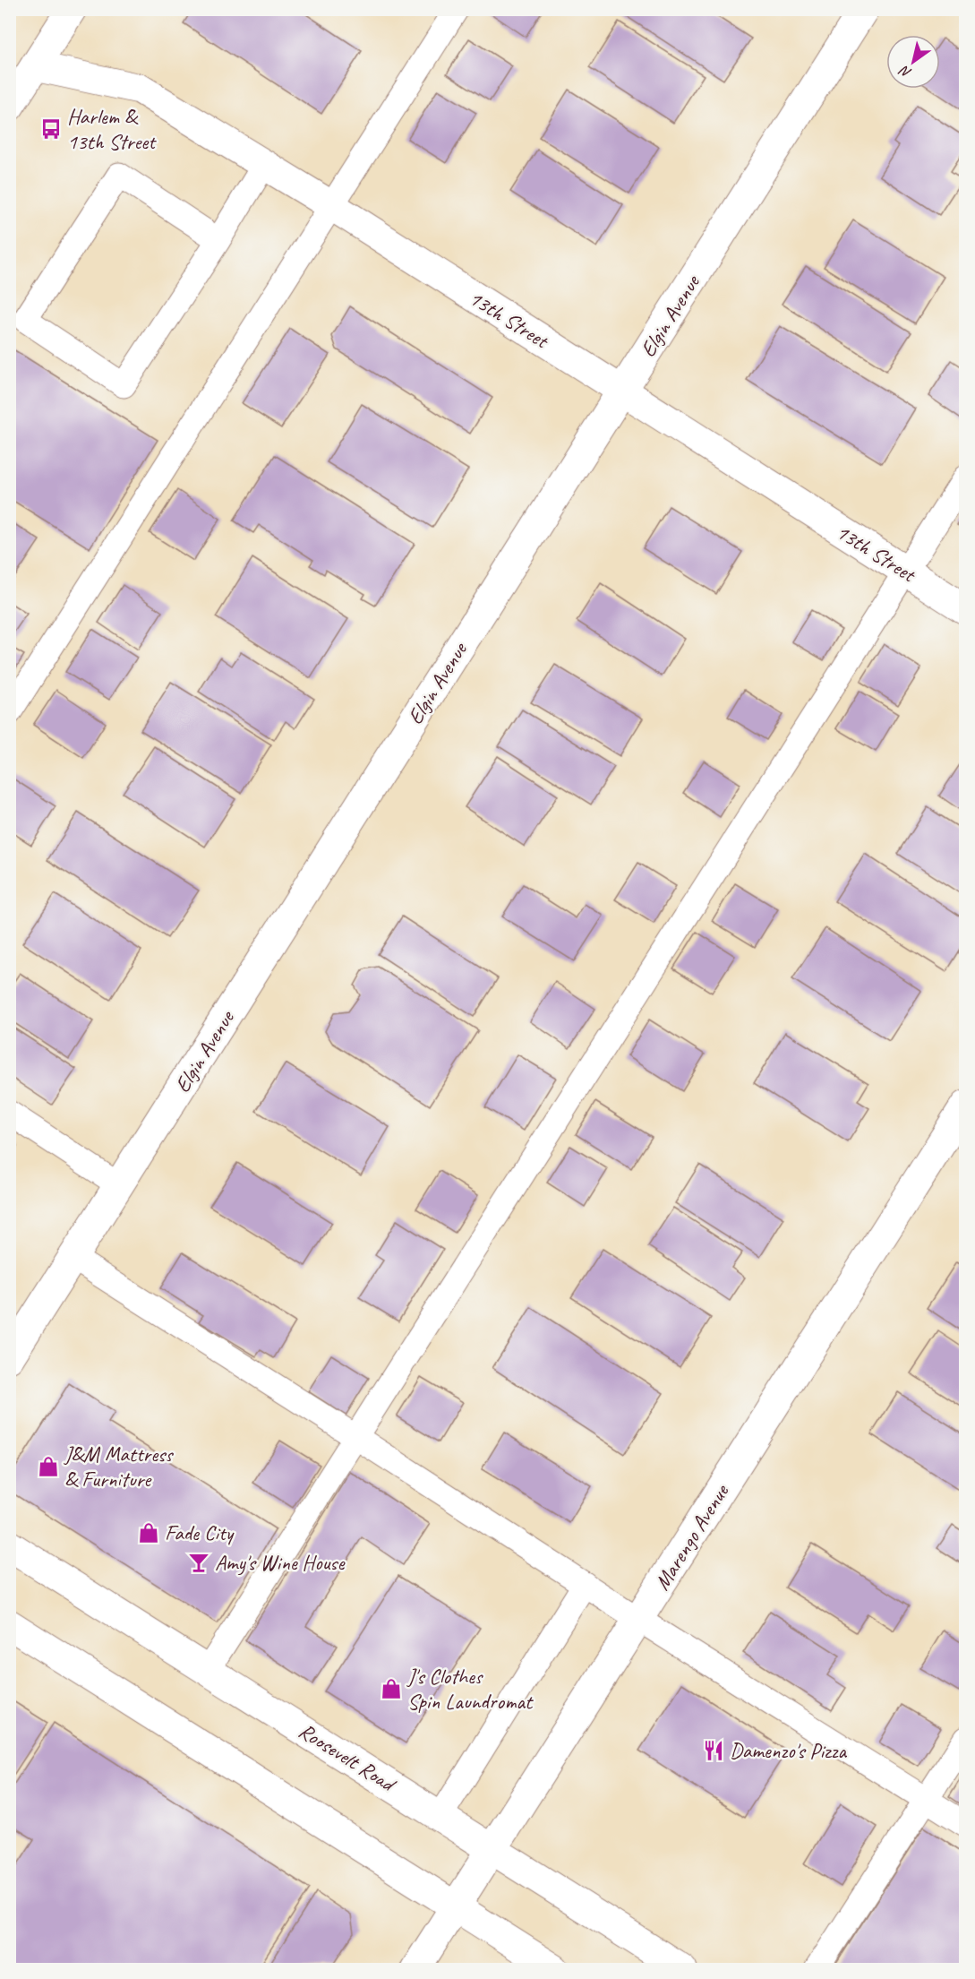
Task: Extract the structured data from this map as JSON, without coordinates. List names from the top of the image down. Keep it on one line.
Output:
{"streets":{"street":["Elgin Avenue","13th Street","Marengo Avenue","Roosevelt Road"]},"crossings":[["Elgin Avenue","13th Street"],["Marengo Avenue","Roosevelt Road"]],"places":{"bus stop":["Harlem & 13th Street"],"shop":["J&M Mattress & Furniture","Fade City","J's Clothes Spin Laundromat"],"bar":["Amy's Wine House"],"restaurant":["Damenzo's Pizza"]},"north":"bottom left"}
